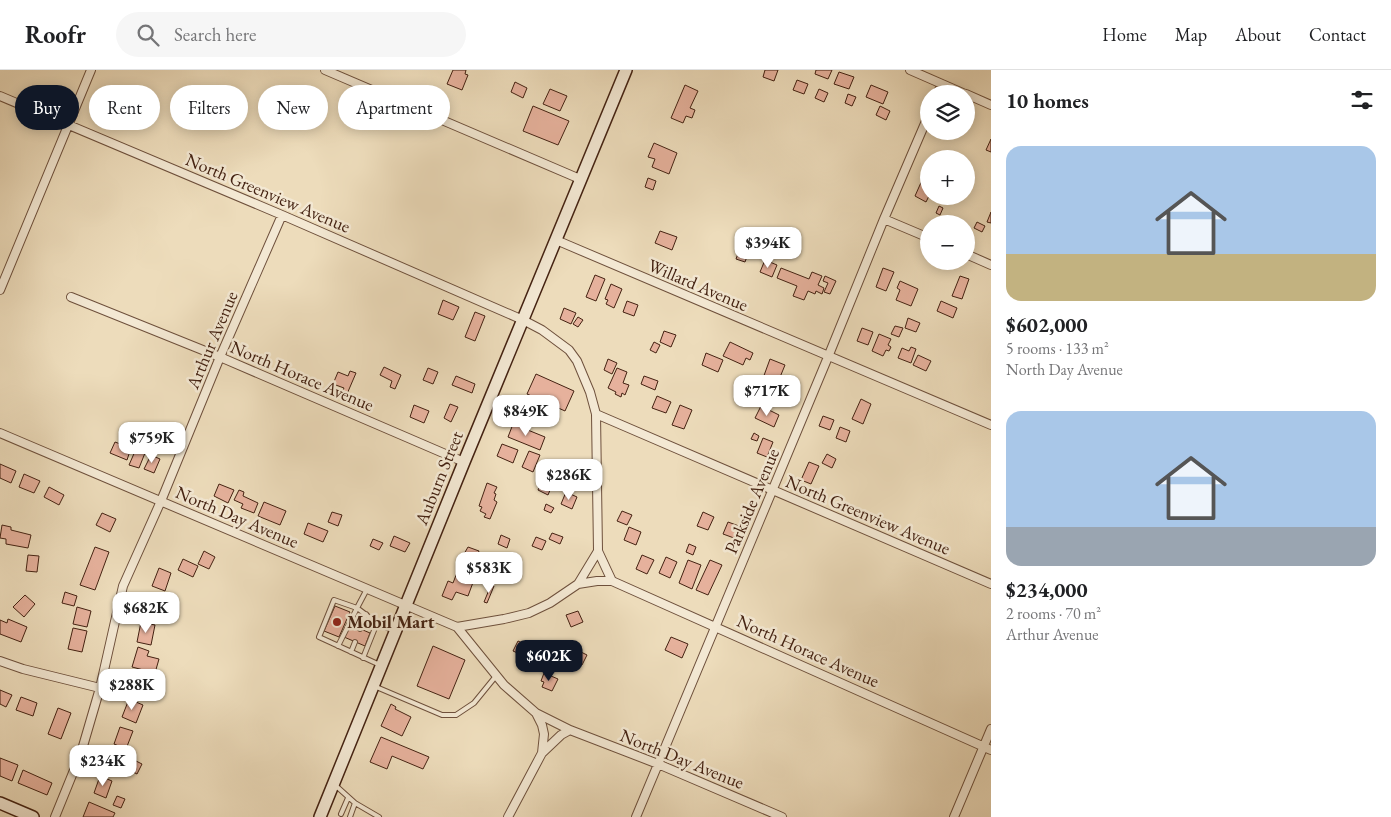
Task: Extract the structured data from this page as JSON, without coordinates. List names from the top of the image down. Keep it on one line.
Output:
{"streets":{"main road":["Auburn Street"],"street":["North Greenview Avenue","Willard Avenue","Arthur Avenue","North Horace Avenue","Parkside Avenue","North Day Avenue"]},"crossings":[["North Greenview Avenue","Arthur Avenue"],["North Greenview Avenue","Auburn Street"],["North Greenview Avenue","Parkside Avenue"],["Willard Avenue","Auburn Street"],["Willard Avenue","Parkside Avenue"],["Arthur Avenue","North Horace Avenue"],["Arthur Avenue","North Day Avenue"],["North Horace Avenue","Auburn Street"],["North Horace Avenue","Parkside Avenue"],["Auburn Street","North Day Avenue"],["Parkside Avenue","North Day Avenue"]],"places":["Mobil Mart"],"page":{"header":"Roofr","search":"Search here","nav":["Home","Map","About","Contact"],"heading":"10 homes","map_buttons":["+","−"],"chip":["Buy","Rent","Filters","New","Apartment"],"list":[{"name":"$602,000","note":"5 rooms · 133 m² · North Day Avenue"},{"name":"$234,000","note":"2 rooms · 70 m² · Arthur Avenue"}],"price":["$394K","$717K","$849K","$759K","$286K","$583K","$682K","$602K","$288K","$234K"]}}
